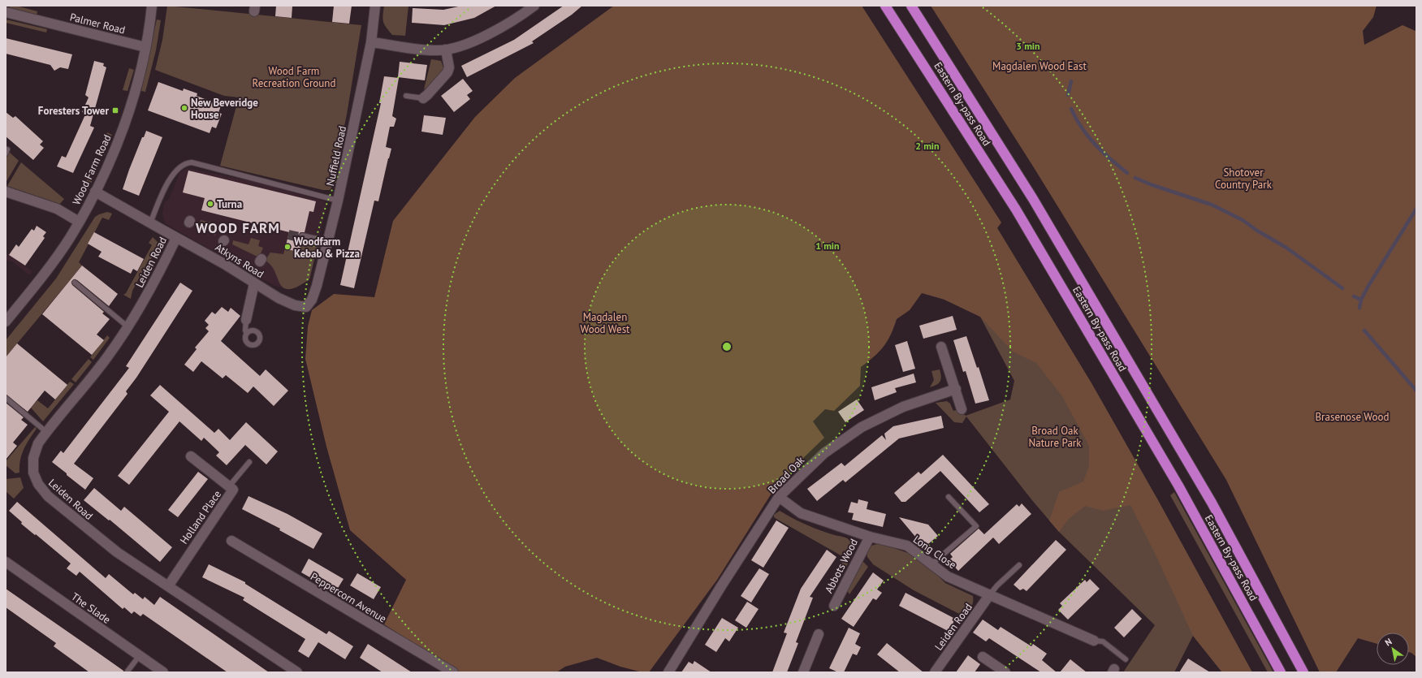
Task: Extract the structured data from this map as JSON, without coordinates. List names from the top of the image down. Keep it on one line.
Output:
{"streets":{"highway":["Eastern By-pass Road"],"street":["Palmer Road","Nuffield Road","Wood Farm Road","Atkyns Road","Leiden Road","Broad Oak","Holland Place","Long Close","Abbots Wood","Peppercorn Avenue","The Slade"]},"crossings":[["Palmer Road","Wood Farm Road"],["Nuffield Road","Atkyns Road"],["Wood Farm Road","Atkyns Road"],["Atkyns Road","Leiden Road"],["Leiden Road","Holland Place"],["Leiden Road","Long Close"],["Broad Oak","Long Close"],["Long Close","Abbots Wood"]],"districts":["WOOD FARM"],"parks":["Magdalen Wood East","Wood Farm Recreation Ground","Shotover Country Park","Magdalen Wood West","Brasenose Wood","Broad Oak Nature Park"],"places":{"other":["New Beveridge House","Turna","Woodfarm Kebab & Pizza"],"transit":["Foresters Tower"]},"north":"top left","rings":["3 min","2 min","1 min"]}
